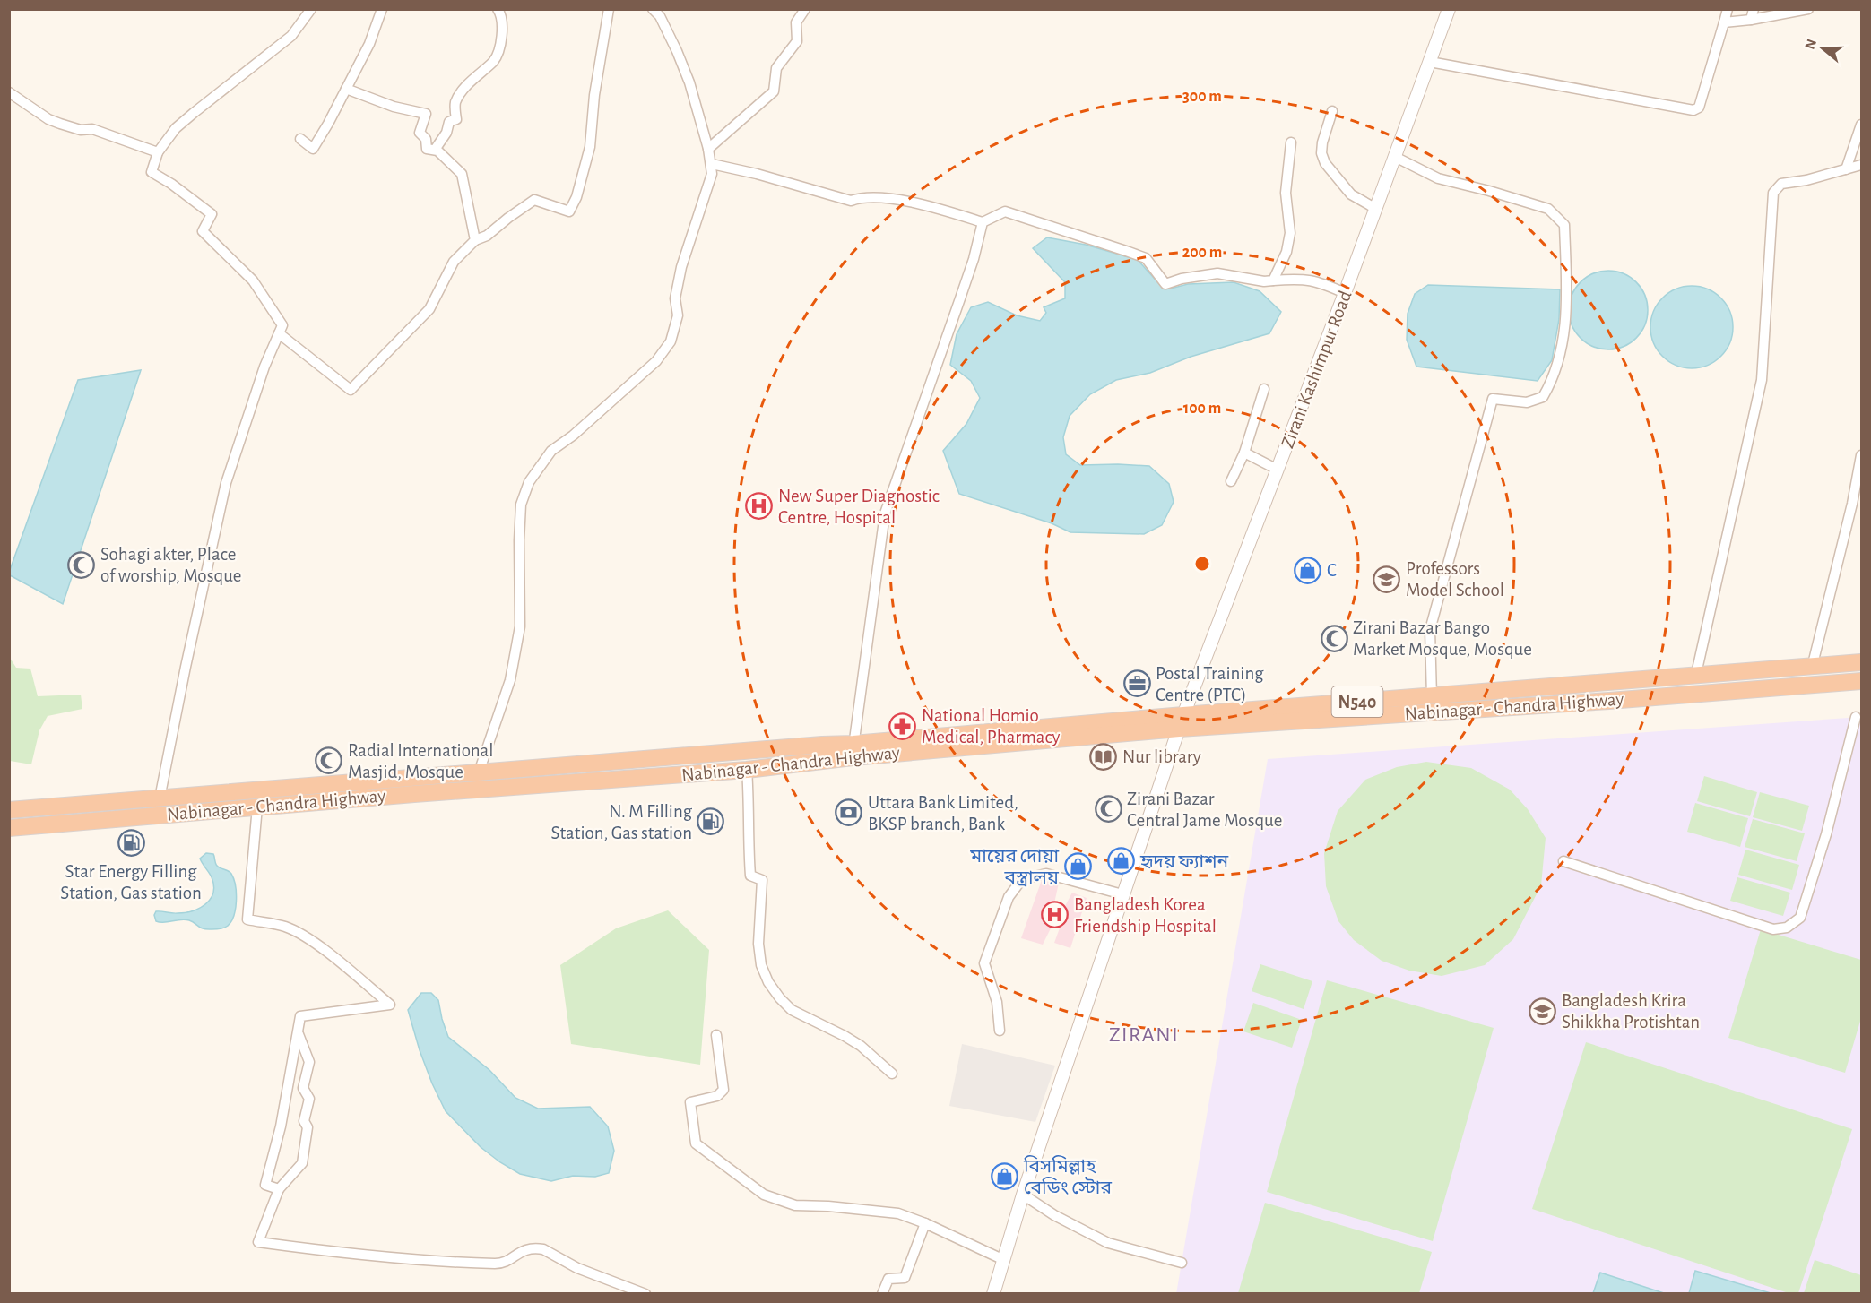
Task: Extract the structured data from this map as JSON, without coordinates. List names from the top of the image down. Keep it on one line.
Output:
{"streets":{"highway":["N540","Nabinagar - Chandra Highway"],"street":["Zirani Kashimpur Road"]},"crossings":[["Zirani Kashimpur Road","Nabinagar - Chandra Highway"]],"districts":["ZIRANI"],"places":{"hospital":["New Super Diagnostic Centre, Hospital","Bangladesh Korea Friendship Hospital"],"mosque":["Sohagi akter, Place of worship, Mosque","Zirani Bazar Bango Market Mosque, Mosque","Radial International Masjid, Mosque","Zirani Bazar Central Jame Mosque"],"shop":["C","হৃদয় ফ্যাশন","মায়ের দোয়া বস্ত্রালয়","বিসমিল্লাহ বেডিং স্টোর"],"school or university":["Professors Model School","Bangladesh Krira Shikkha Protishtan"],"office":["Postal Training Centre (PTC)"],"pharmacy":["National Homio Medical, Pharmacy"],"library":["Nur library"],"bank":["Uttara Bank Limited, BKSP branch, Bank"],"fuel station":["N. M Filling Station, Gas station","Star Energy Filling Station, Gas station"]},"north":"left","rings":["300 m","200 m","100 m"]}
